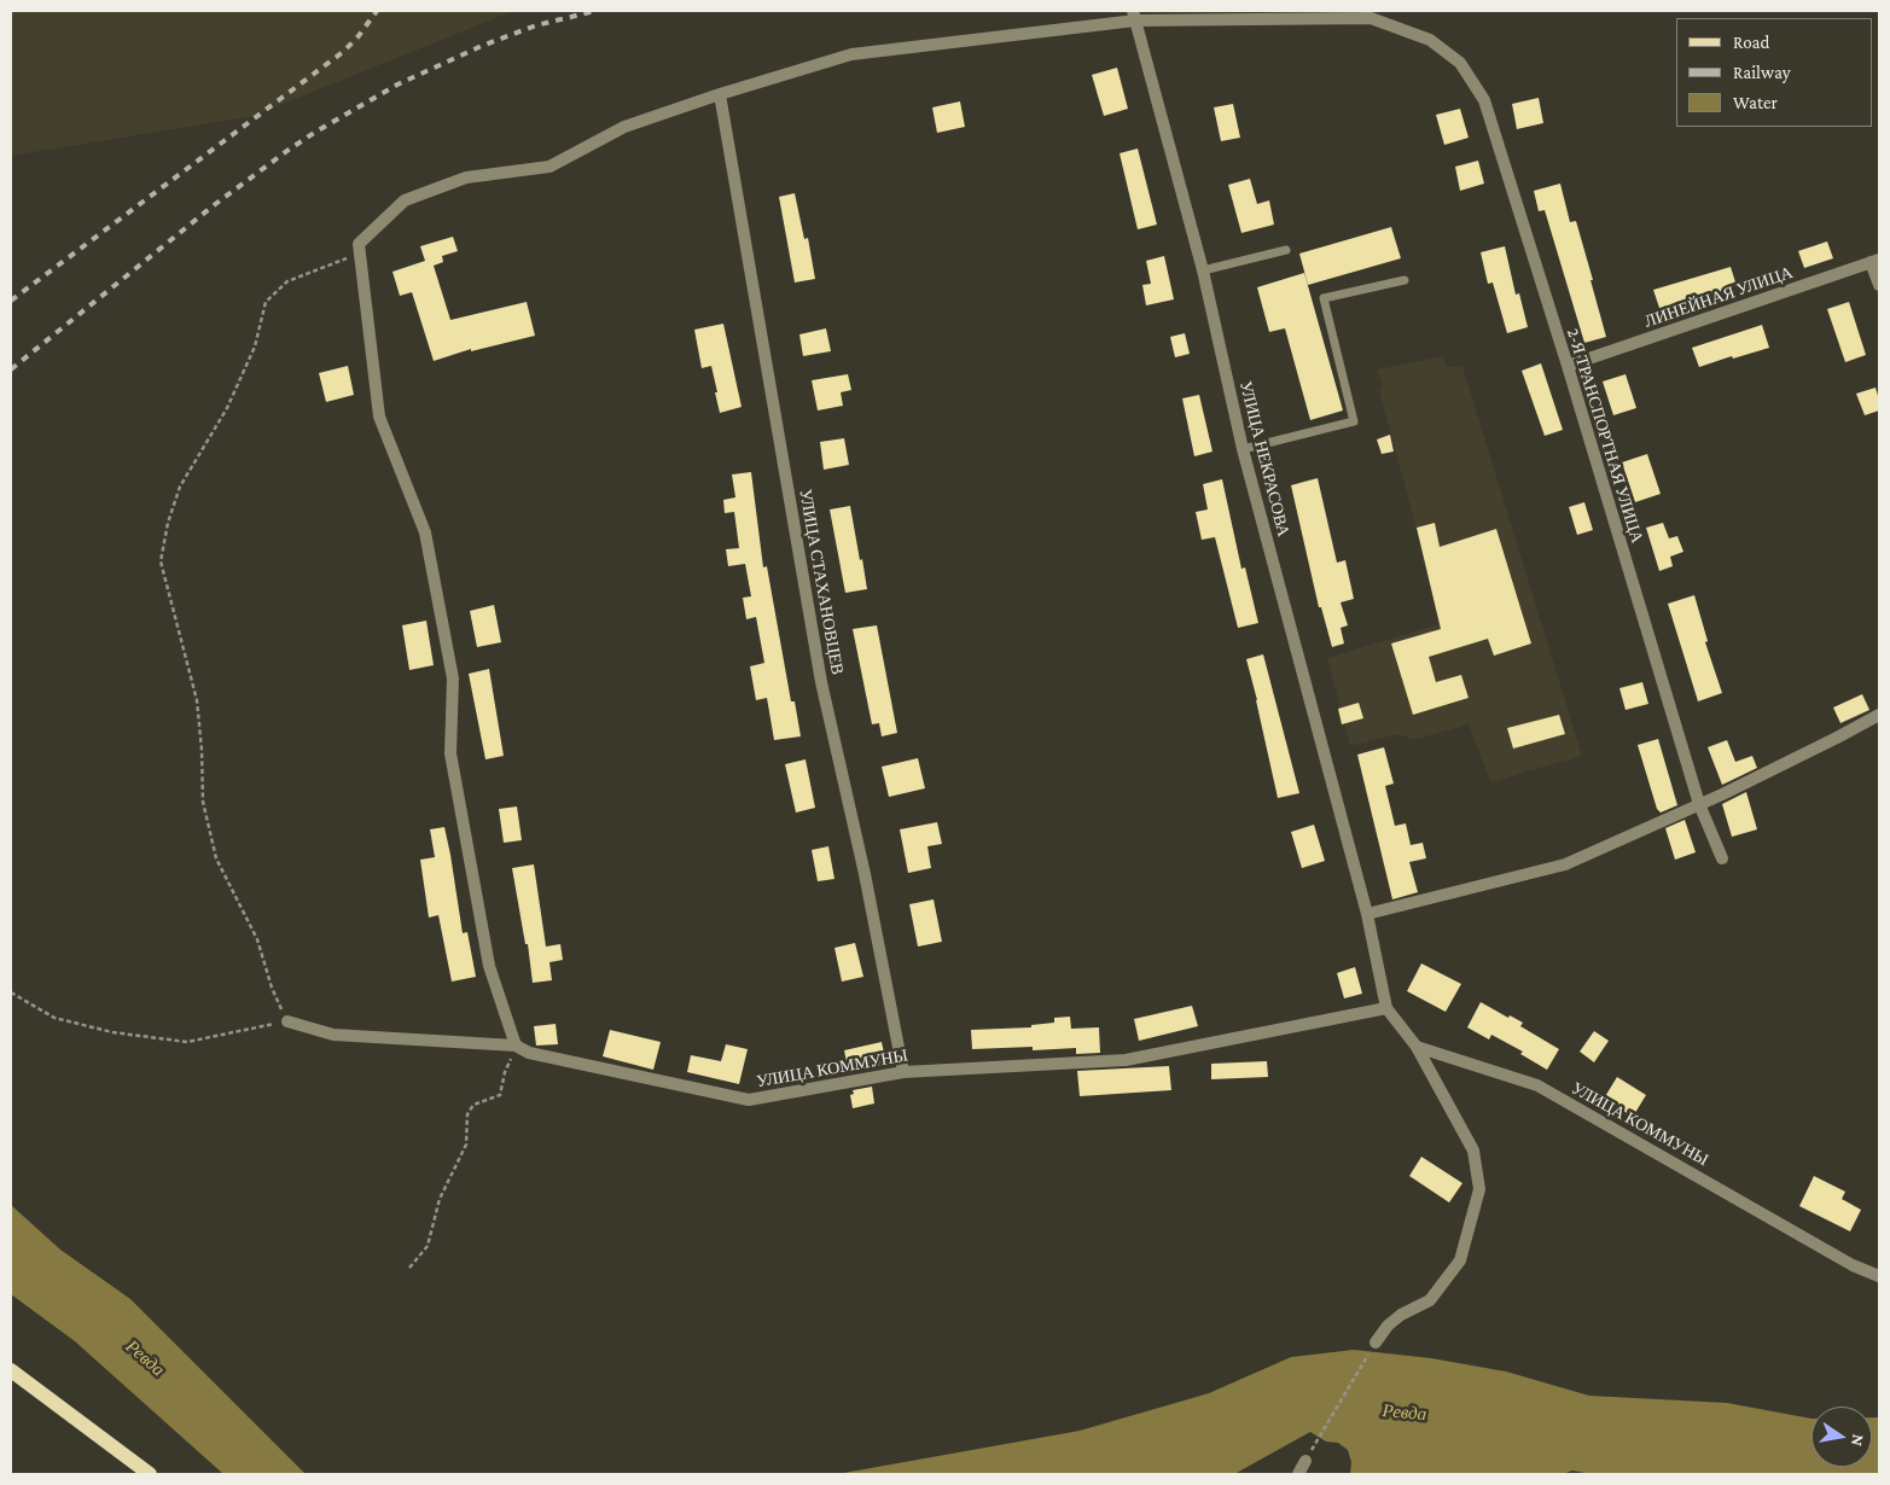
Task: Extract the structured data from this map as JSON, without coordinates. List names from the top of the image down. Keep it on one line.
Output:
{"streets":{"street":["ЛИНЕЙНАЯ УЛИЦА","2-Я ТРАНСПОРТНАЯ УЛИЦА","УЛИЦА НЕКРАСОВА","УЛИЦА СТАХАНОВЦЕВ","УЛИЦА КОММУНЫ"]},"crossings":[["ЛИНЕЙНАЯ УЛИЦА","2-Я ТРАНСПОРТНАЯ УЛИЦА"],["2-Я ТРАНСПОРТНАЯ УЛИЦА","УЛИЦА НЕКРАСОВА"],["2-Я ТРАНСПОРТНАЯ УЛИЦА","УЛИЦА СТАХАНОВЦЕВ"],["УЛИЦА СТАХАНОВЦЕВ","УЛИЦА КОММУНЫ"]],"water":["Ревда"],"legend":["Road","Railway","Water"],"north":"right"}
